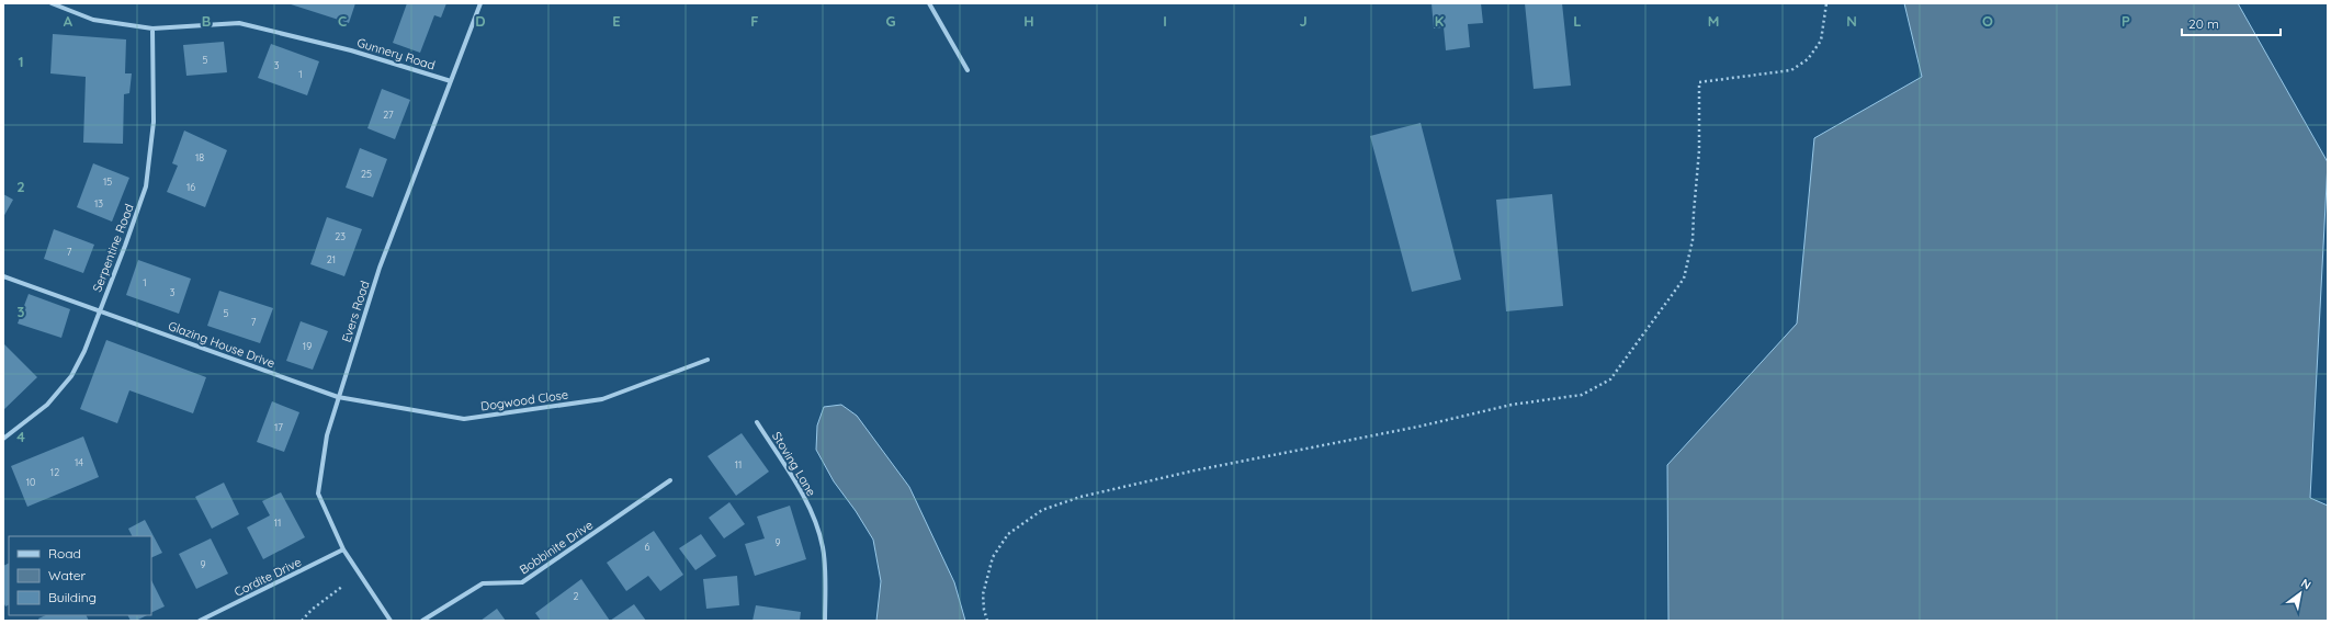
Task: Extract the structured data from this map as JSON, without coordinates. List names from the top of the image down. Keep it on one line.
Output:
{"streets":{"street":["Gunnery Road","Serpentine Road","Evers Road","Glazing House Drive","Dogwood Close","Stoving Lane","Bobbinite Drive","Cordite Drive"]},"crossings":[["Gunnery Road","Serpentine Road"],["Gunnery Road","Evers Road"],["Serpentine Road","Glazing House Drive"],["Evers Road","Glazing House Drive"],["Evers Road","Dogwood Close"],["Evers Road","Cordite Drive"],["Glazing House Drive","Dogwood Close"]],"house_numbers":["5","3","1","27","18","25","15","16","13","23","7","21","1","3","5","7","19","17","14","11","12","10","11","9","6","9","2"],"legend":["Road","Water","Building"],"scale_bar":"20 m","north":"top right","grid":{"columns":["A","B","C","D","E","F","G","H","I","J","K","L","M","N","O","P"],"rows":["1","2","3","4"]}}
